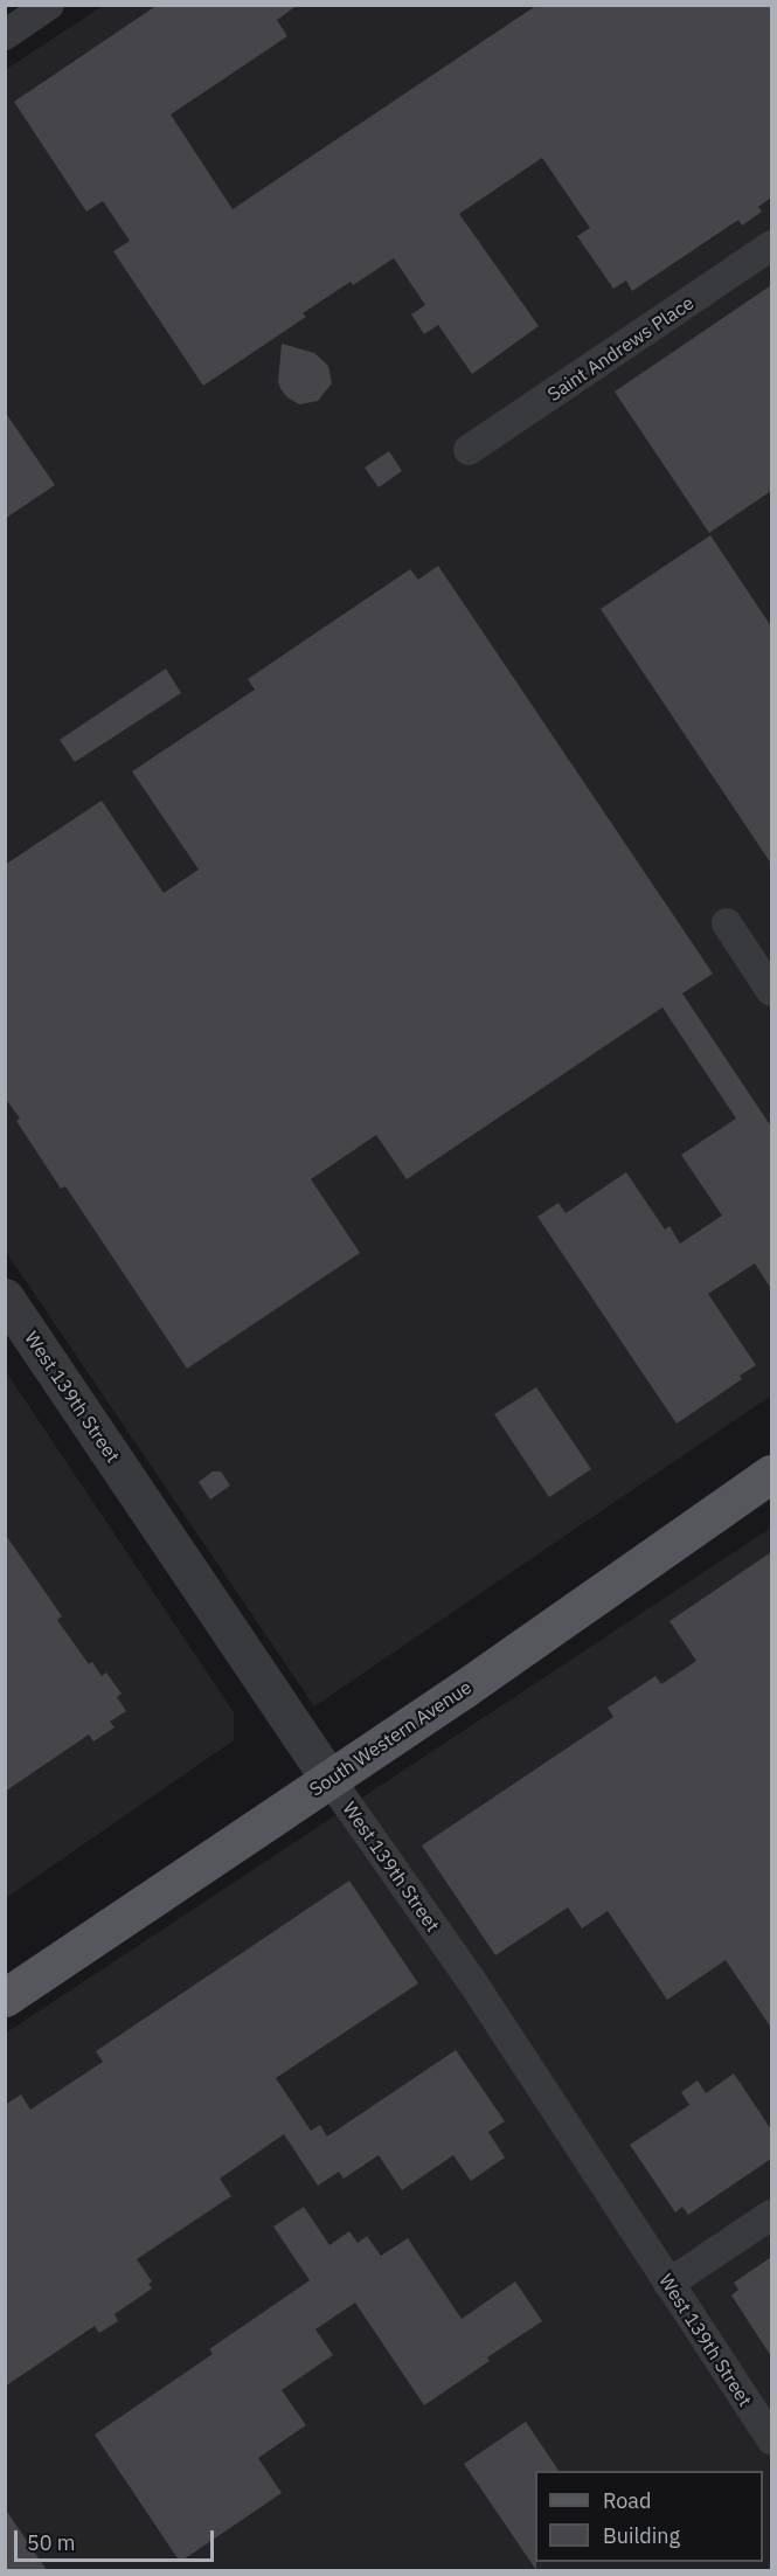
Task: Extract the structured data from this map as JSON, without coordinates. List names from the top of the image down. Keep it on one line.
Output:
{"streets":{"main road":["South Western Avenue"],"street":["Saint Andrews Place","West 139th Street"]},"crossings":[["West 139th Street","South Western Avenue"]],"legend":["Road","Building"],"scale_bar":"50 m"}
